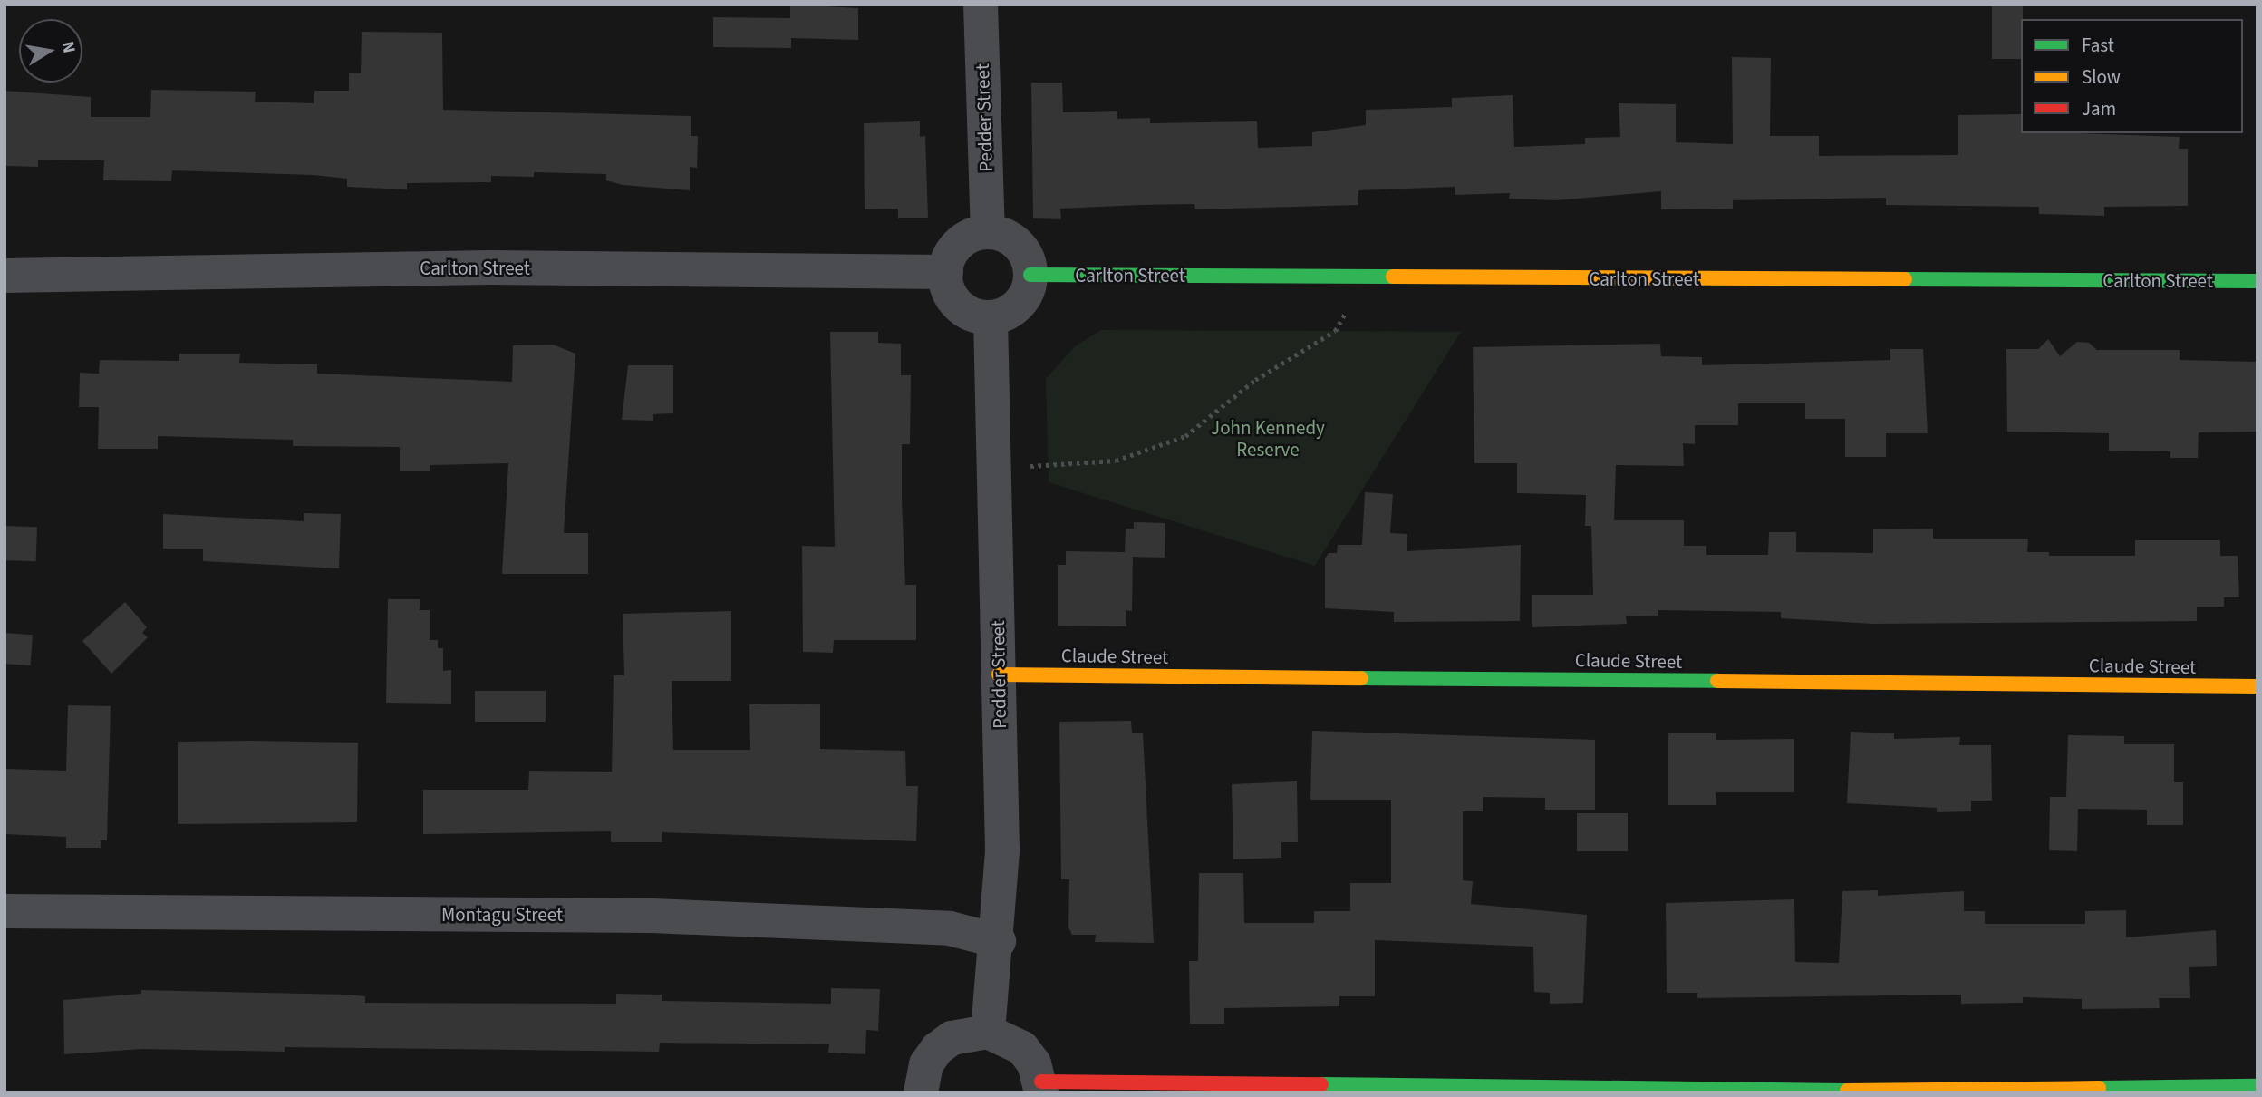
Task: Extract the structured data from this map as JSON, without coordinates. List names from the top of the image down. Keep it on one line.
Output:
{"streets":{"street":["Pedder Street","Carlton Street","Claude Street","Montagu Street"]},"crossings":[["Pedder Street","Carlton Street"],["Pedder Street","Claude Street"],["Pedder Street","Montagu Street"]],"parks":["John Kennedy Reserve"],"legend":["Fast","Slow","Jam"],"north":"right"}
